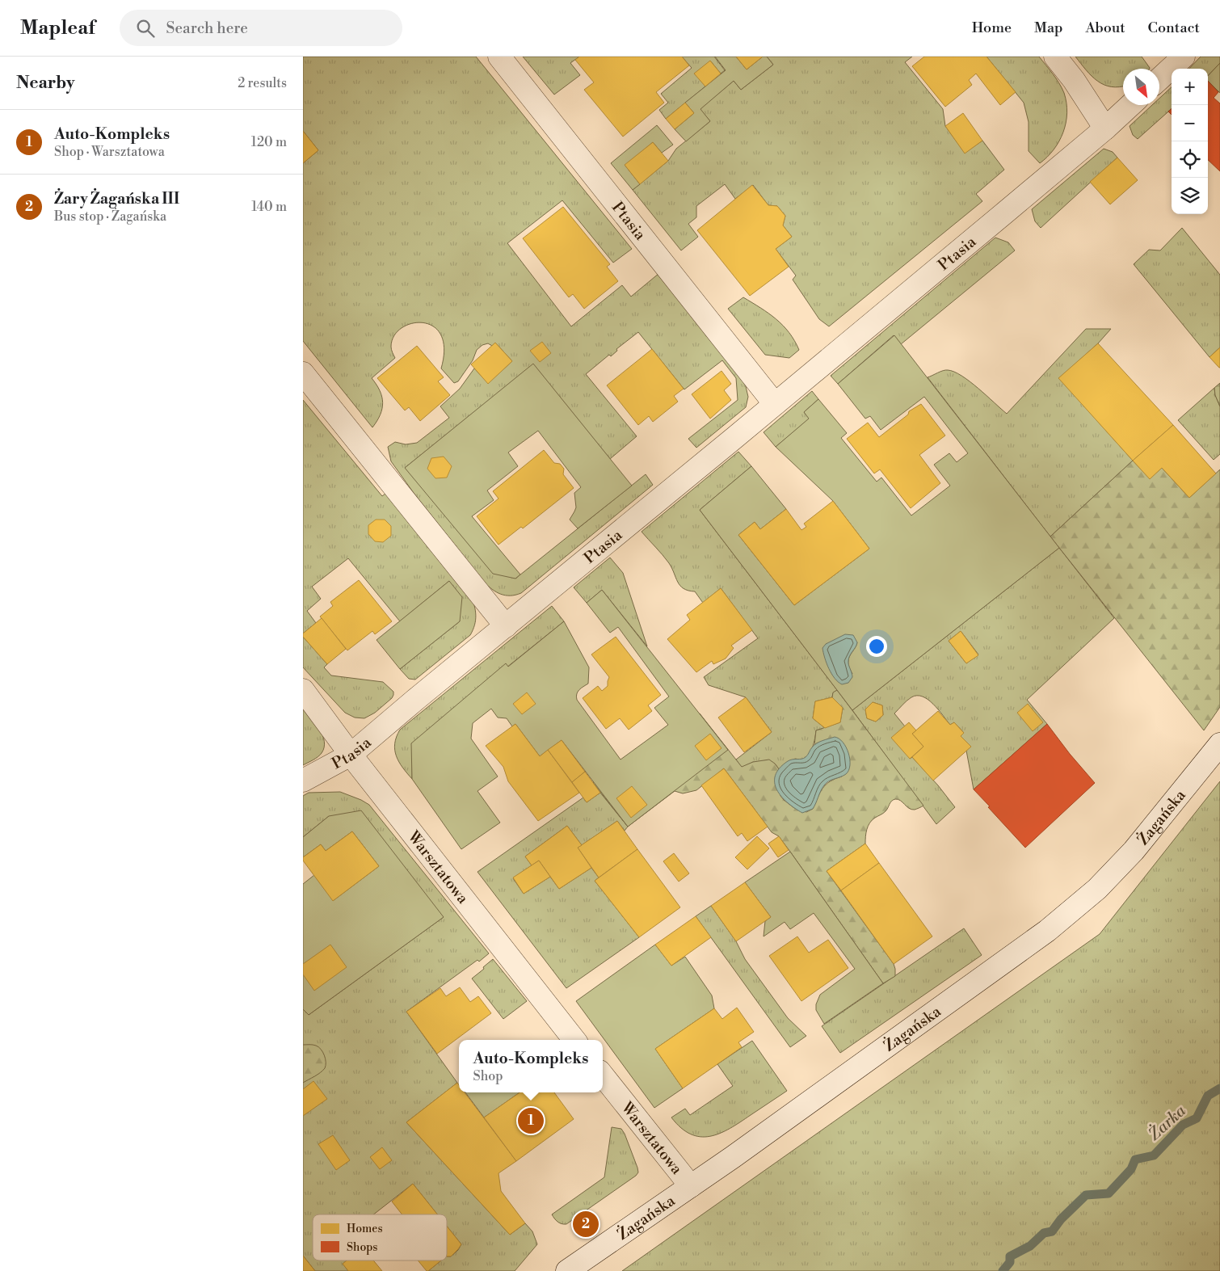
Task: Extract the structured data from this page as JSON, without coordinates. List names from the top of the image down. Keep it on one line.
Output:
{"streets":{"street":["Ptasia","Żagańska","Warsztatowa"]},"crossings":[["Ptasia","Warsztatowa"],["Żagańska","Warsztatowa"]],"water":["Żarka"],"legend":["Homes","Shops"],"north":"bottom right","page":{"header":"Mapleaf","search":"Search here","nav":["Home","Map","About","Contact"],"heading":["Nearby","2 results"],"map_buttons":["+","−"],"list":[{"mark":"1","name":"Auto-Kompleks","note":"Shop · Warsztatowa","value":"120 m"},{"mark":"2","name":"Żary Żagańska III","note":"Bus stop · Żagańska","value":"140 m"}],"popup":["Auto-Kompleks","Shop"],"pins":["1","2"]}}
